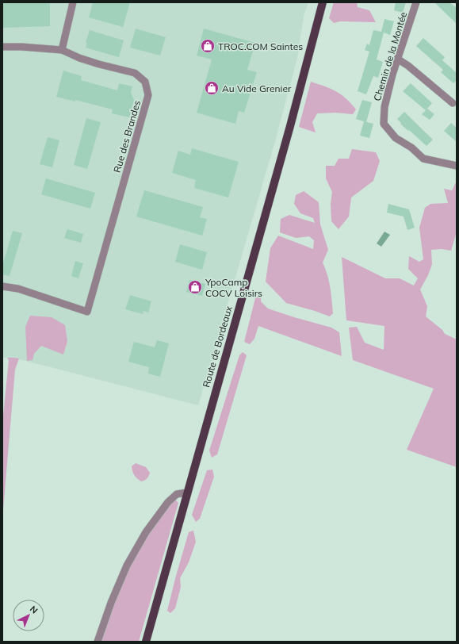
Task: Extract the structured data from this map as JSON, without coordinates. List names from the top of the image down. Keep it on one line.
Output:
{"streets":{"main road":["Route de Bordeaux"],"street":["Chemin de la Montée","Rue des Brandes"]},"places":{"shop":["TROC.COM Saintes","Au Vide Grenier","YpoCamp COCV Loisirs"]},"north":"top right"}
